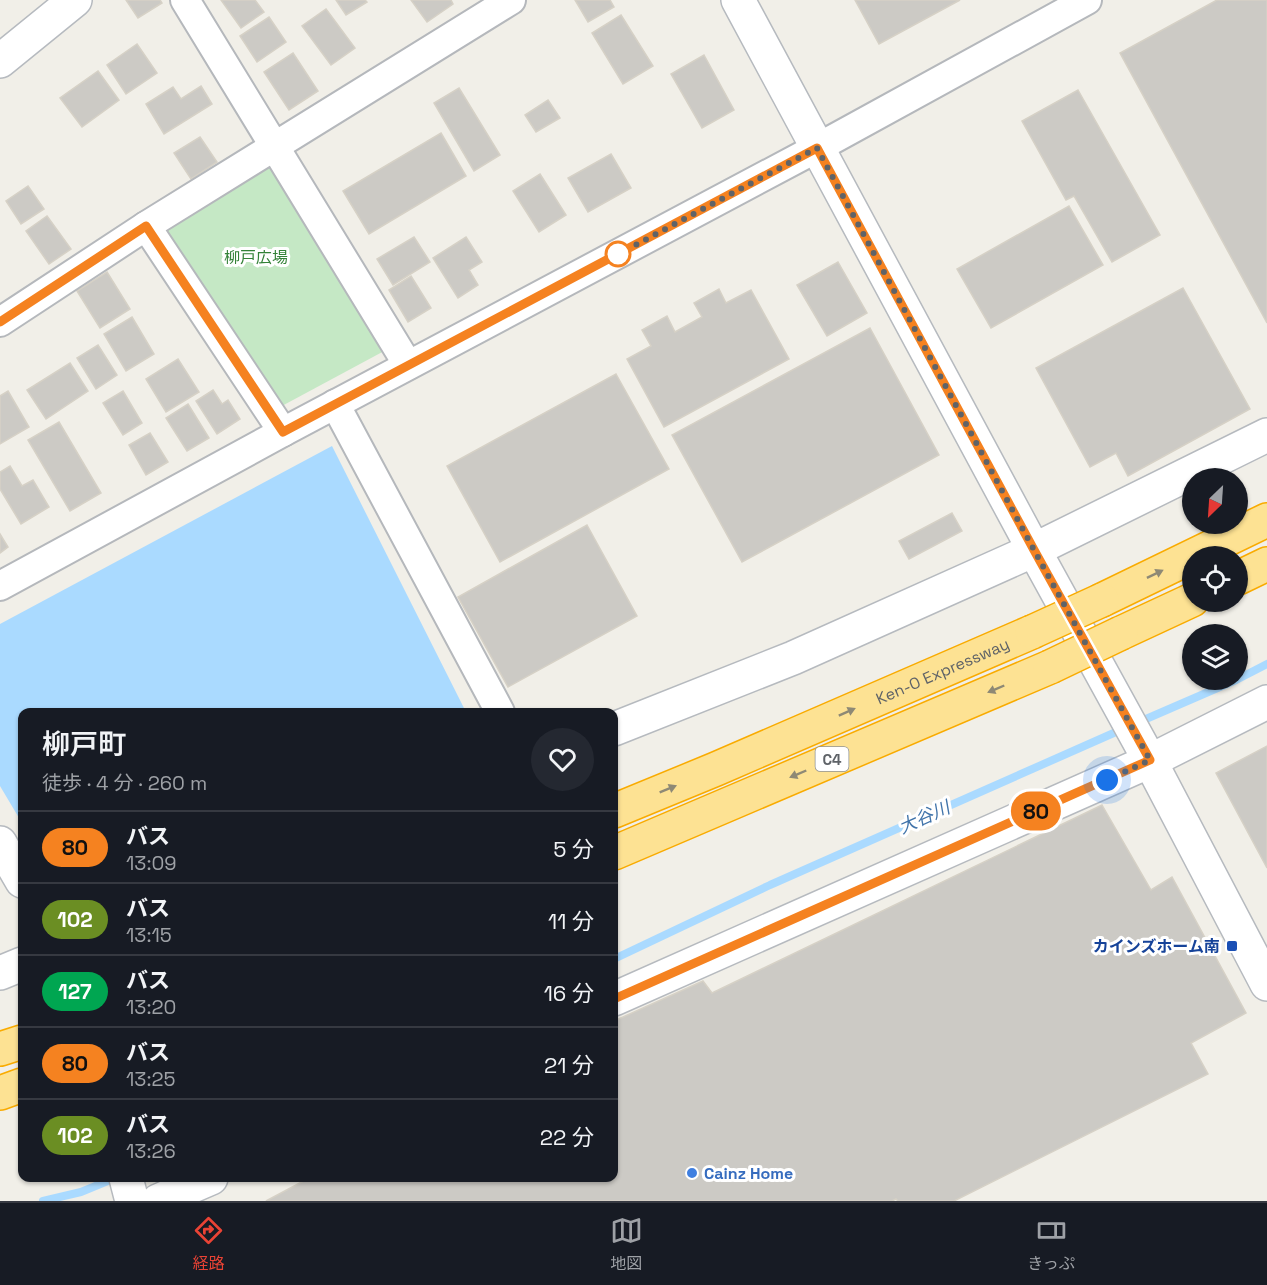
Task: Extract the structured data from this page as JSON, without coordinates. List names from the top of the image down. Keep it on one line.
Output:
{"streets":{"highway":["Ken-O Expressway","C4"]},"water":["大谷川"],"parks":["柳戸広場"],"places":{"transit":["カインズホーム南"],"other":["Cainz Home"]},"lines":["bus line 80"],"north":"bottom left","page":{"on_map":"80","heading":["柳戸町","徒歩 · 4 分 · 260 m"],"list":[{"mark":"80","name":"バス","note":"13:09","value":"5 分"},{"mark":"102","name":"バス","note":"13:15","value":"11 分"},{"mark":"127","name":"バス","note":"13:20","value":"16 分"},{"mark":"80","name":"バス","note":"13:25","value":"21 分"},{"mark":"102","name":"バス","note":"13:26","value":"22 分"}],"tabs":["経路","地図","きっぷ"]}}
